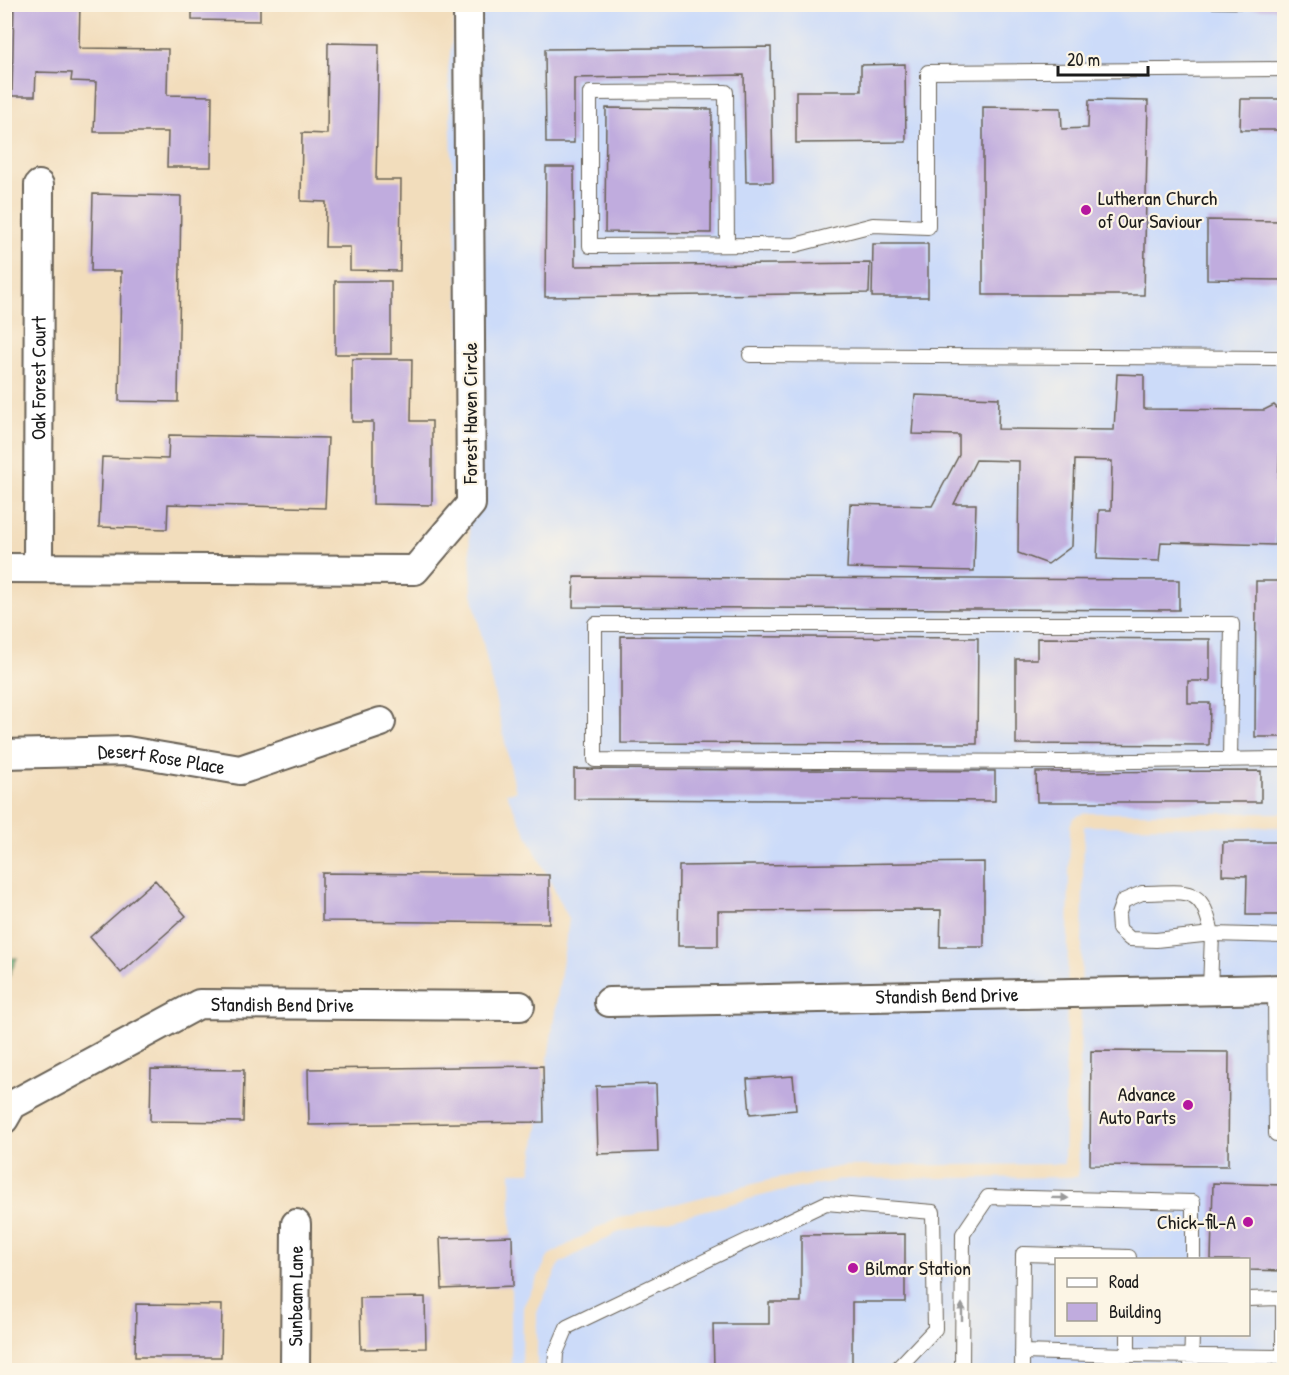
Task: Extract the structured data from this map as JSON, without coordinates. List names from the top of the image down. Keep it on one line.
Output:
{"streets":{"street":["Oak Forest Court","Forest Haven Circle","Desert Rose Place","Standish Bend Drive","Sunbeam Lane"]},"crossings":[["Oak Forest Court","Forest Haven Circle"]],"places":["Lutheran Church of Our Saviour","Advance Auto Parts","Chick-fil-A","Bilmar Station"],"legend":["Road","Building"],"scale_bar":"20 m"}
